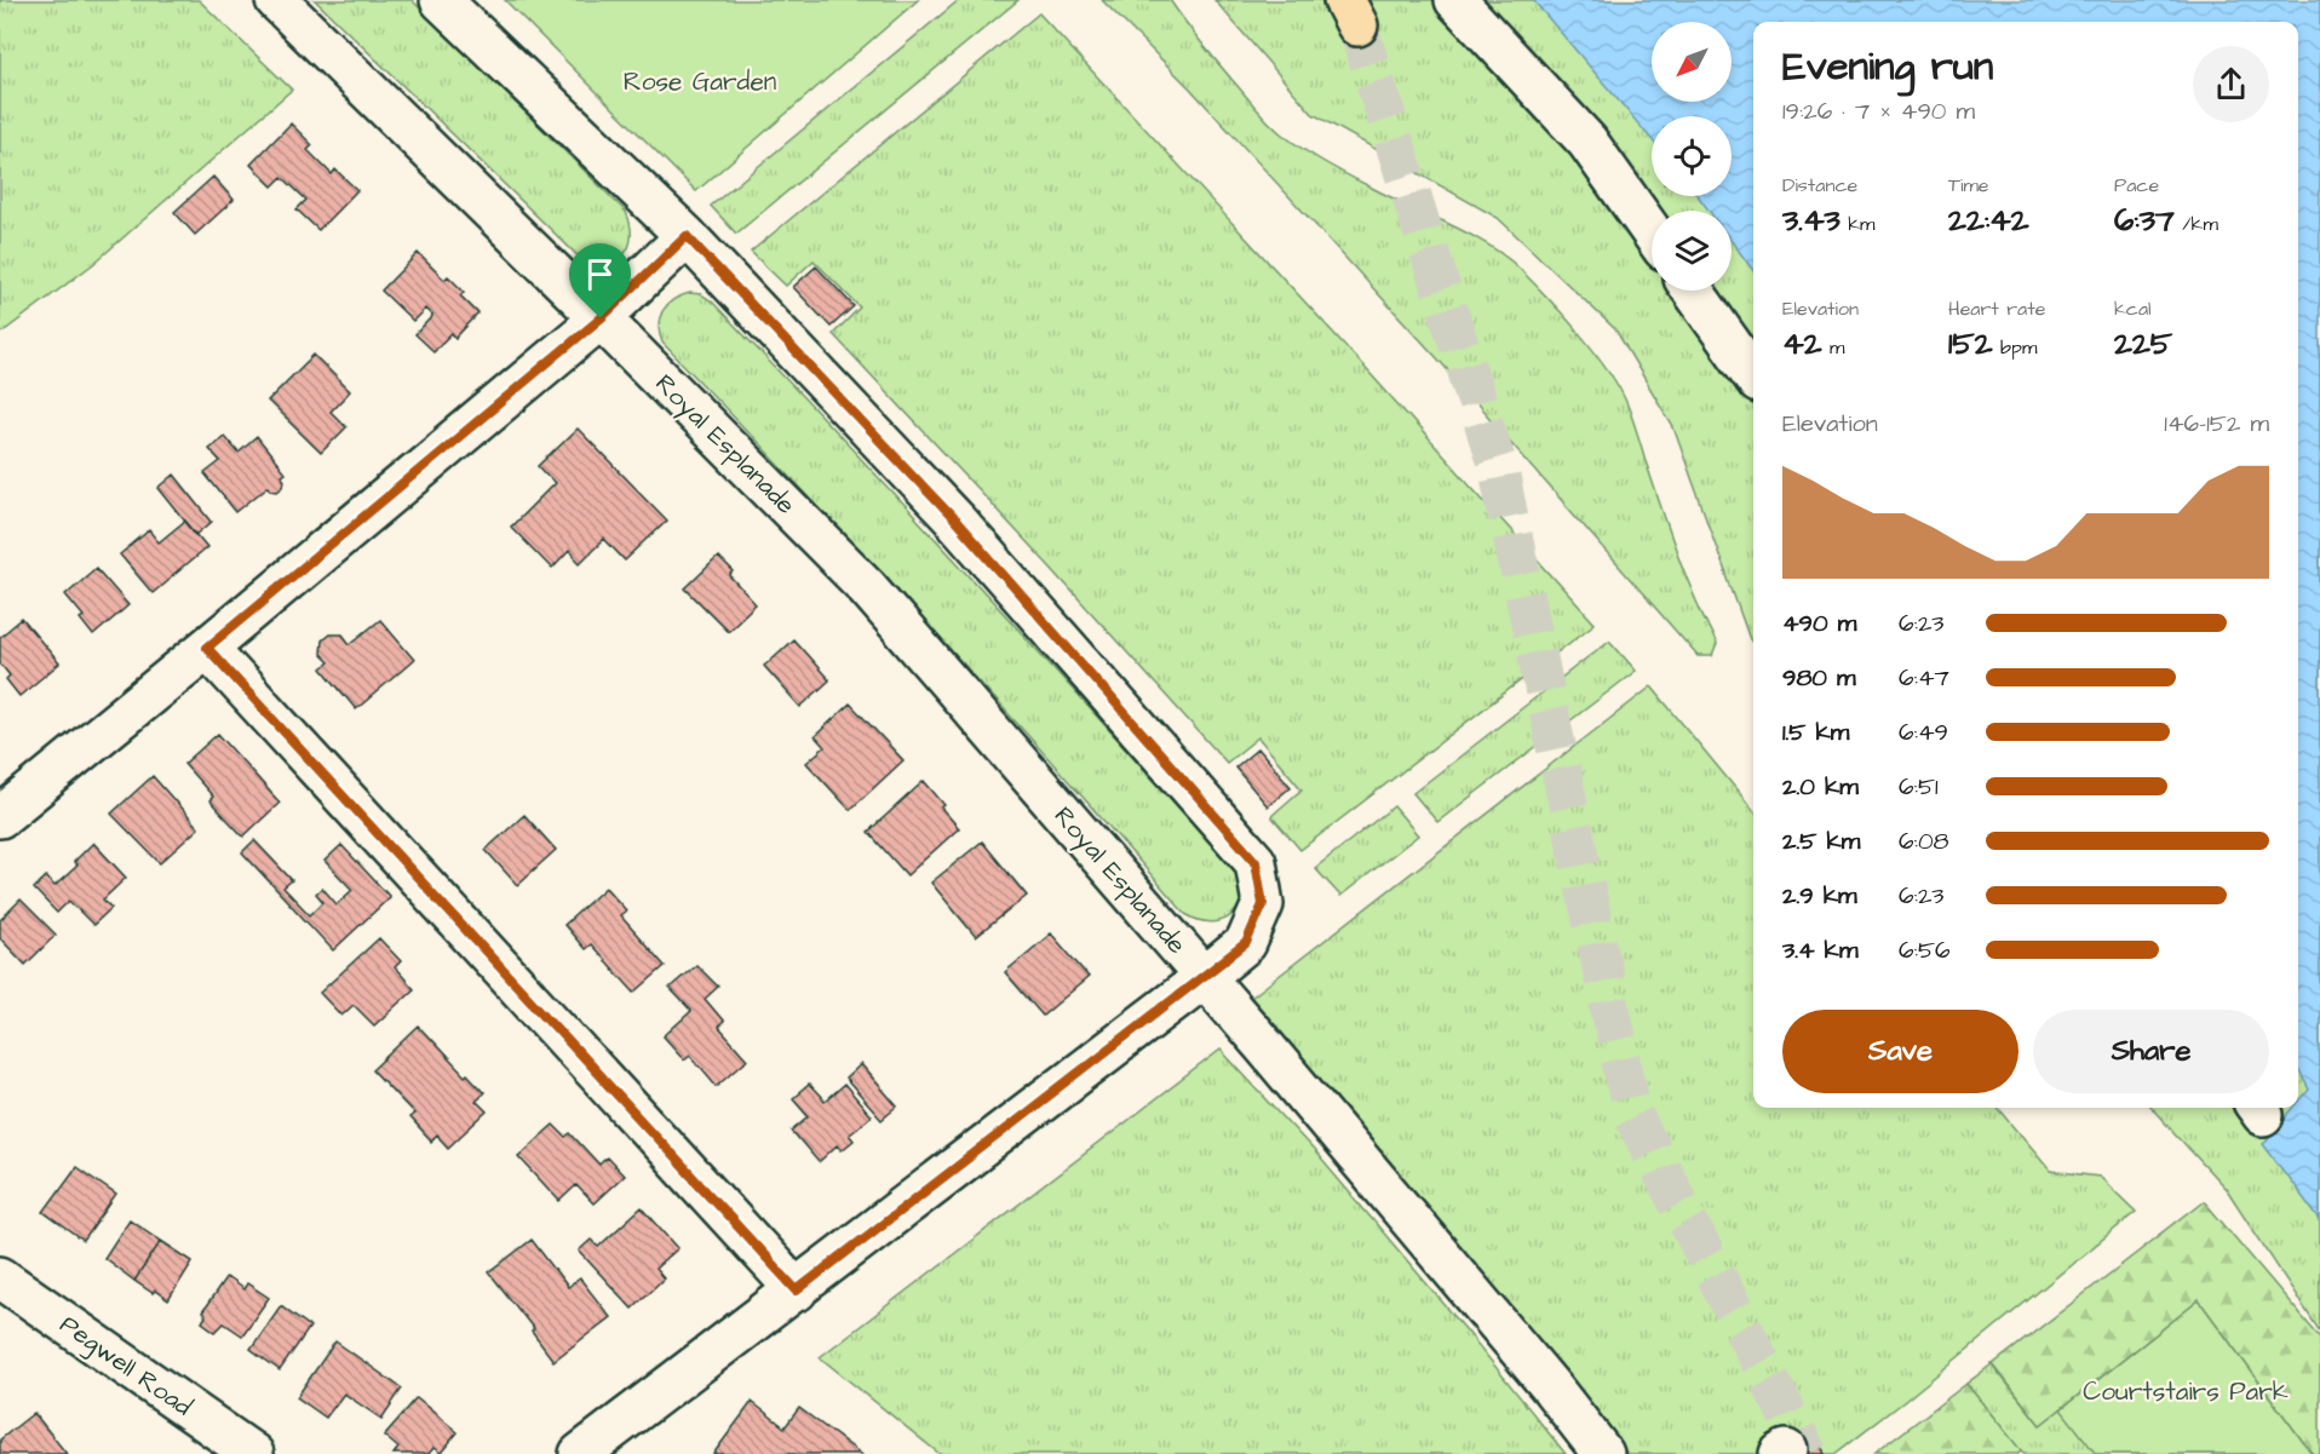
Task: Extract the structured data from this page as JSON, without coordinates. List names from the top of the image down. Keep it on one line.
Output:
{"streets":{"street":["Royal Esplanade","Pegwell Road"]},"parks":["Rose Garden","Courtstairs Park"],"north":"bottom left","page":{"heading":["Evening run","19:26 · 7 × 490 m"],"stats":[["Distance","3.43 km"],["Time","22:42"],["Pace","6:37 /km"],["Elevation","42 m"],["Heart rate","152 bpm"],["kcal","225"]],"chart":["Elevation","146–152 m"],"list":[{"name":"490 m","note":"6:23"},{"name":"980 m","note":"6:47"},{"name":"1.5 km","note":"6:49"},{"name":"2.0 km","note":"6:51"},{"name":"2.5 km","note":"6:08"},{"name":"2.9 km","note":"6:23"},{"name":"3.4 km","note":"6:56"}],"buttons":["Save","Share"]}}
